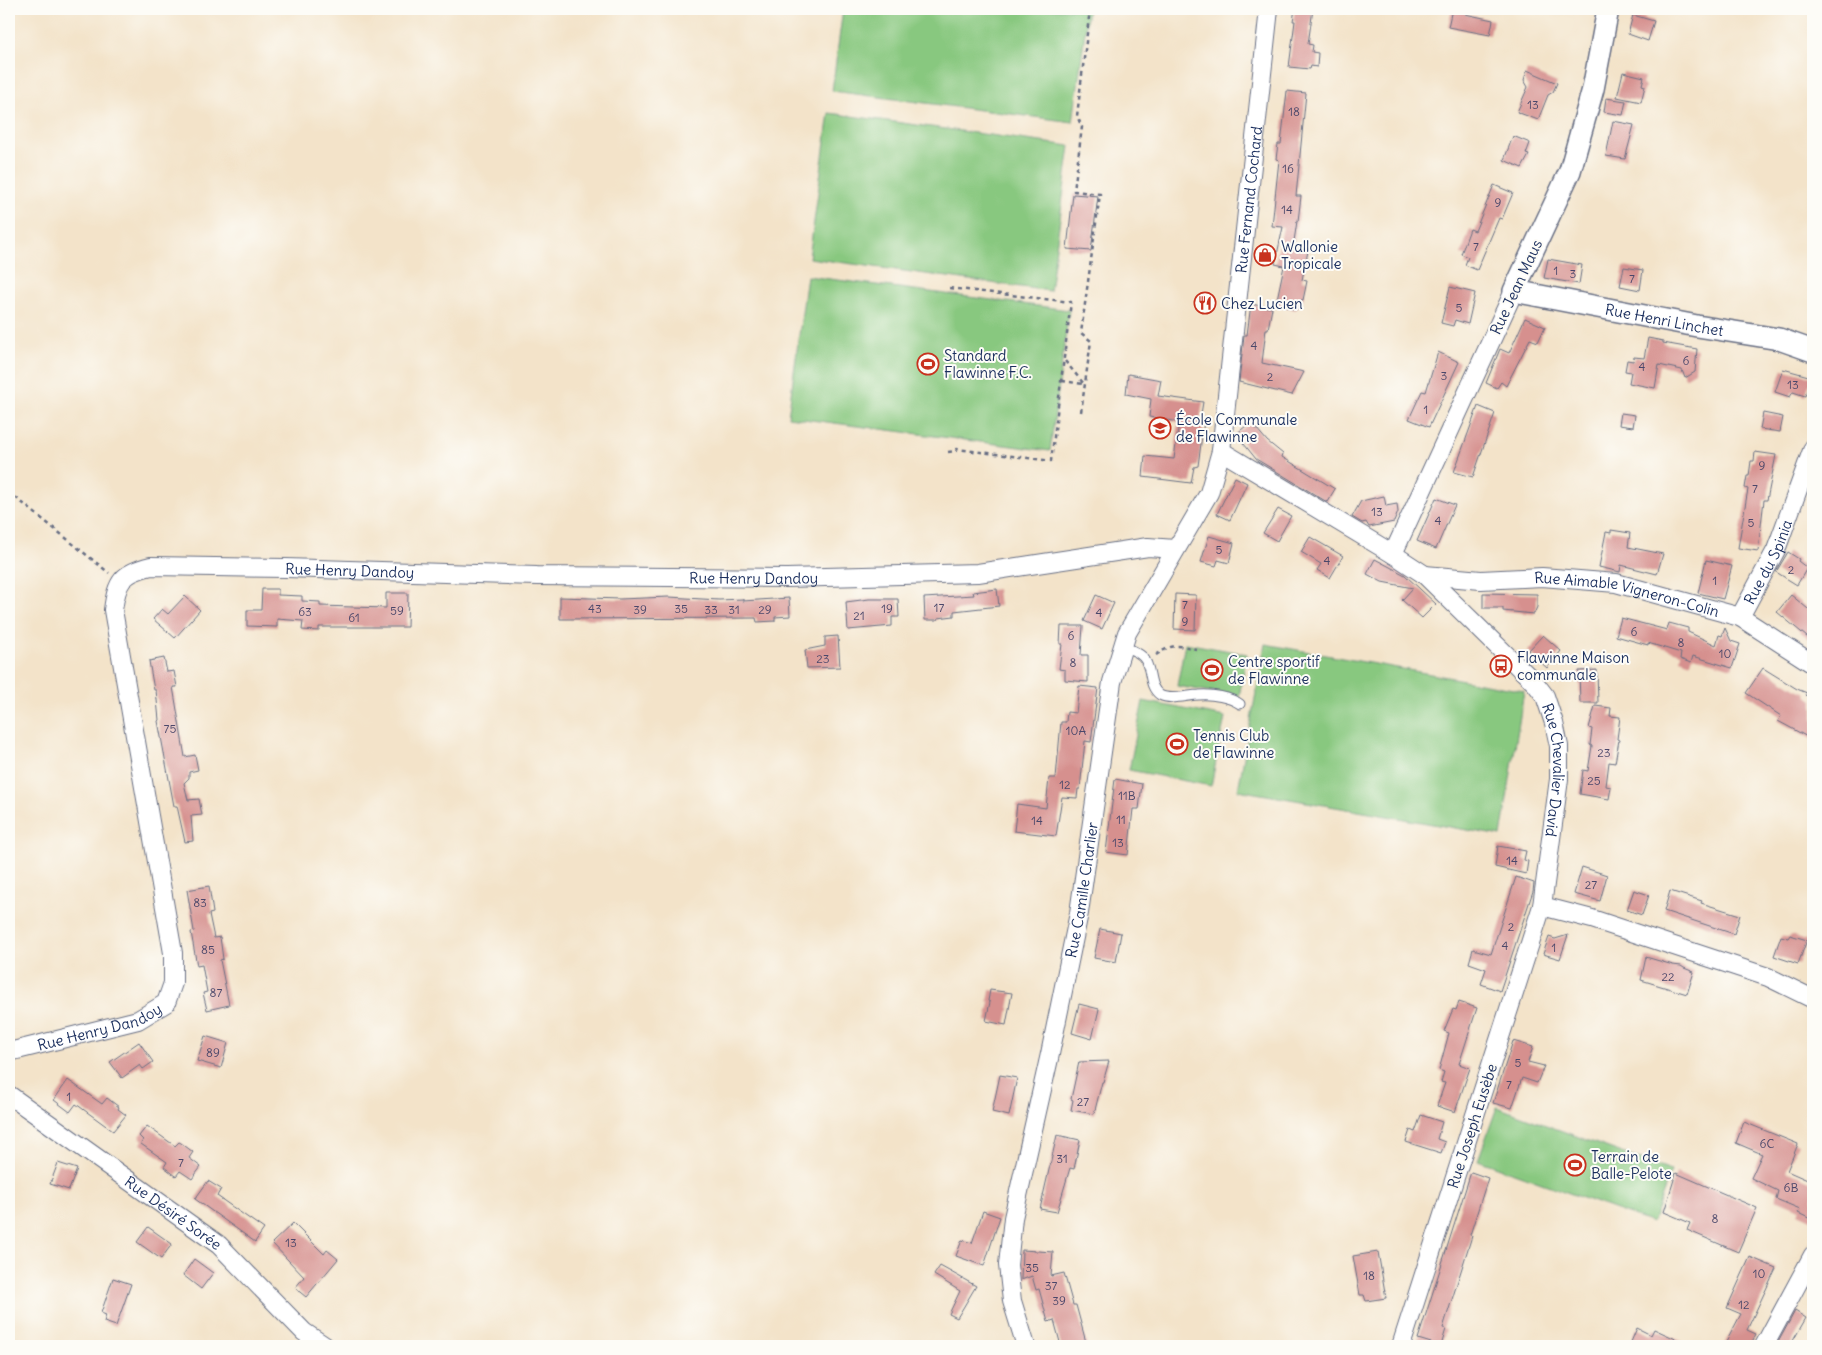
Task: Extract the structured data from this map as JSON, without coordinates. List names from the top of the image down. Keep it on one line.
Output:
{"streets":{"street":["Rue Fernand Cochard","Rue Jean Maus","Rue Henri Linchet","Rue du Spinia","Rue Henry Dandoy","Rue Aimable Vigneron-Colin","Rue Chevalier David","Rue Camille Charlier","Rue Joseph Eusèbe","Rue Désiré Sorée"]},"crossings":[["Rue Fernand Cochard","Rue Chevalier David"],["Rue Fernand Cochard","Rue Camille Charlier"],["Rue Jean Maus","Rue Henri Linchet"],["Rue Jean Maus","Rue Chevalier David"],["Rue du Spinia","Rue Aimable Vigneron-Colin"],["Rue Henry Dandoy","Rue Camille Charlier"],["Rue Aimable Vigneron-Colin","Rue Chevalier David"],["Rue Chevalier David","Rue Camille Charlier"],["Rue Chevalier David","Rue Joseph Eusèbe"]],"places":{"shop":["Wallonie Tropicale"],"restaurant":["Chez Lucien"],"sports":["Standard Flawinne F.C.","Centre sportif de Flawinne","Tennis Club de Flawinne","Terrain de Balle-Pelote"],"school or university":["École Communale de Flawinne"],"bus stop":["Flawinne Maison communale"]},"house_numbers":["13","18","16","9","14","7","1","3","7","5","4","6","4","3","2","13","1","9","7","13","4","5","5","4","2","1","7","17","43","35","19","39","33","31","29","59","63","4","21","61","9","6","6","8","10","23","8","75","10A","23","25","12","11B","11","14","13","14","27","83","2","4","1","85","22","87","89","5","7","1","27","6C","31","7","6B","8","13","35","10","18","37","39","12"]}
